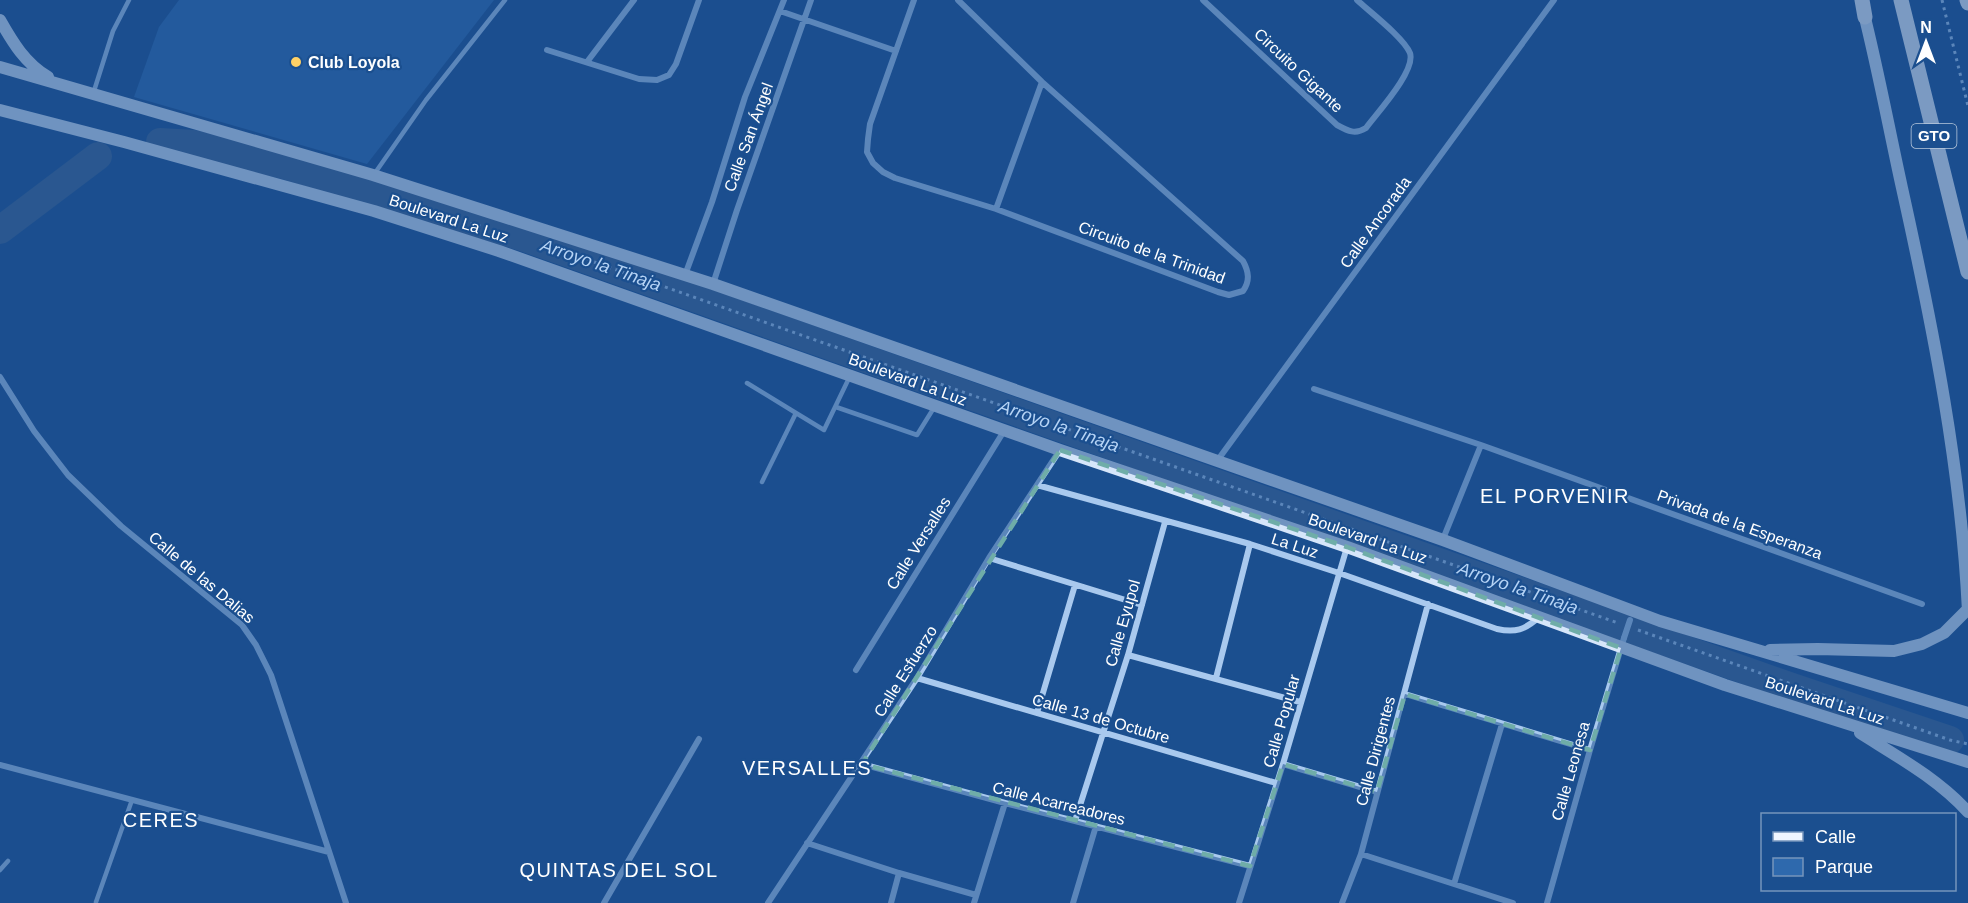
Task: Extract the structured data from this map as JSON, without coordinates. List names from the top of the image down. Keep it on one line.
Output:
{"streets":{"main road":["GTO","Boulevard La Luz"],"street":["Circuito Gigante","Calle San Ángel","Calle Ancorada","Circuito de la Trinidad","Privada de la Esperanza","Calle Versalles","La Luz","Calle de las Dalias","Calle Eyupol","Calle Esfuerzo","Calle 13 de Octubre","Calle Popular","Calle Dirigentes","Calle Leonesa","Calle Acarreadores"]},"crossings":[["Calle San Ángel","Boulevard La Luz"],["Boulevard La Luz","Calle Ancorada"],["Boulevard La Luz","Calle Versalles"],["Boulevard La Luz","La Luz"],["Boulevard La Luz","Calle Esfuerzo"],["Boulevard La Luz","Calle Popular"],["Boulevard La Luz","Calle Leonesa"],["La Luz","Calle Eyupol"],["La Luz","Calle Esfuerzo"],["La Luz","Calle Popular"],["La Luz","Calle Dirigentes"],["Calle Eyupol","Calle 13 de Octubre"],["Calle Eyupol","Calle Acarreadores"],["Calle Esfuerzo","Calle 13 de Octubre"],["Calle Esfuerzo","Calle Acarreadores"],["Calle 13 de Octubre","Calle Popular"],["Calle Popular","Calle Acarreadores"]],"districts":["EL PORVENIR","VERSALLES","CERES","QUINTAS DEL SOL"],"water":["Arroyo la Tinaja"],"places":["Club Loyola"],"legend":["Calle","Parque"],"north":"top"}
